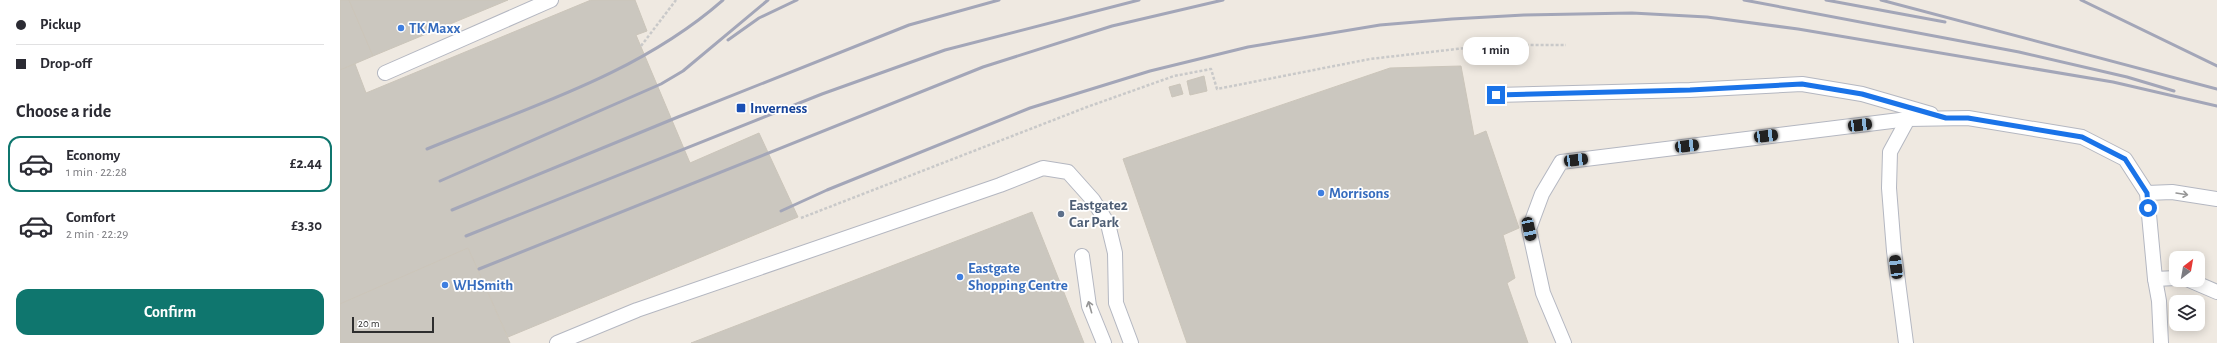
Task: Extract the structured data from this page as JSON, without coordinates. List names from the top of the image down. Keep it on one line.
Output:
{"places":{"other":["TK Maxx","Morrisons","Eastgate2 Car Park","Eastgate Shopping Centre","WHSmith"],"transit":["Inverness"]},"scale_bar":"20 m","north":"top right","page":{"banner":["Pickup","Drop-off"],"bubble":"1 min","heading":"Choose a ride","list":[{"name":"Economy","note":"1 min · 22:28","value":"£2.44"},{"name":"Comfort","note":"2 min · 22:29","value":"£3.30"}],"buttons":"Confirm","scale":"20 m"}}
